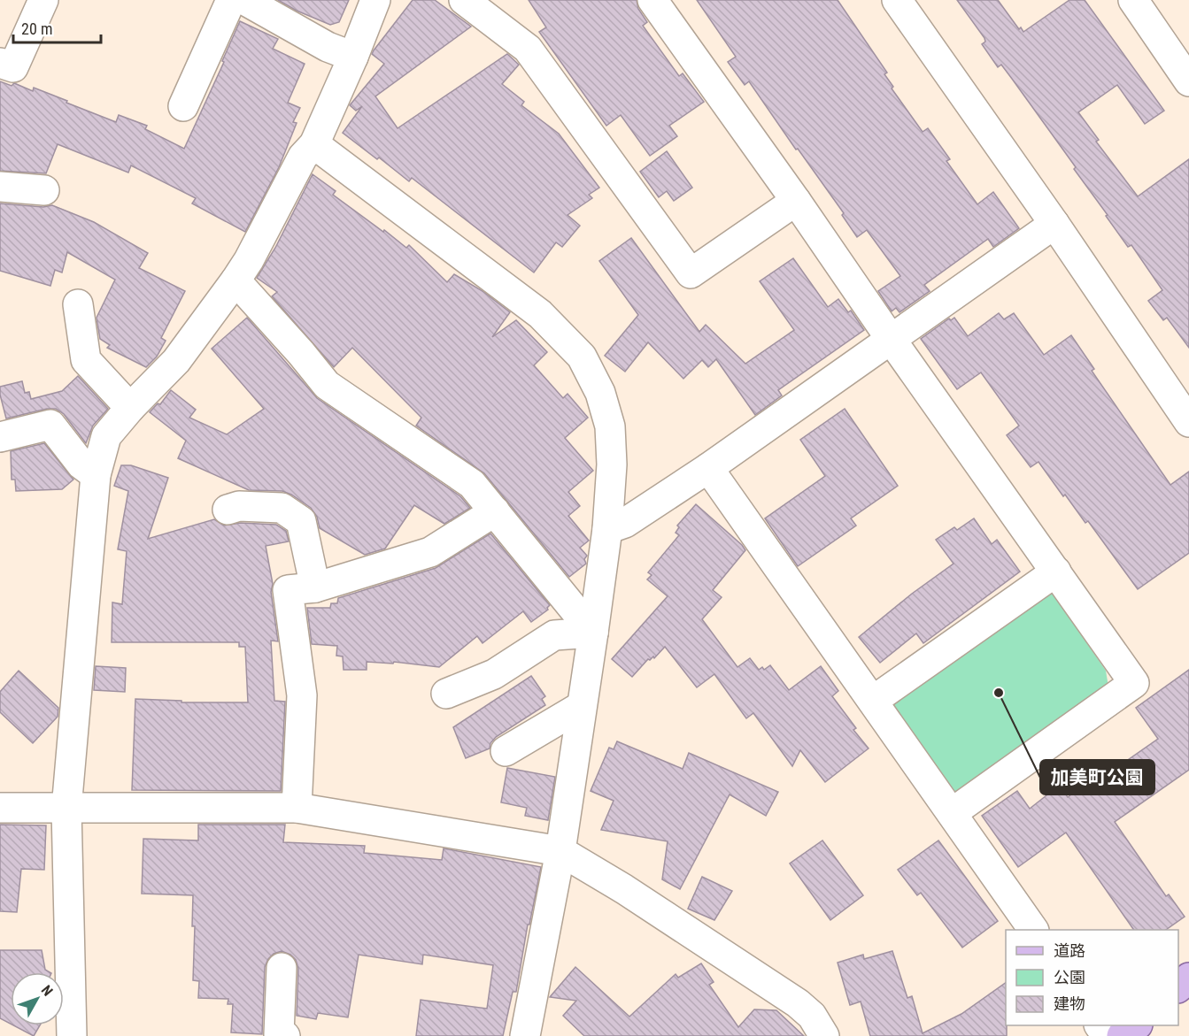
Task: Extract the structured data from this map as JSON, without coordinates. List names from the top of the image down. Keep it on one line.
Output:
{"places":["加美町公園"],"legend":["道路","公園","建物"],"scale_bar":"20 m","north":"top right"}
